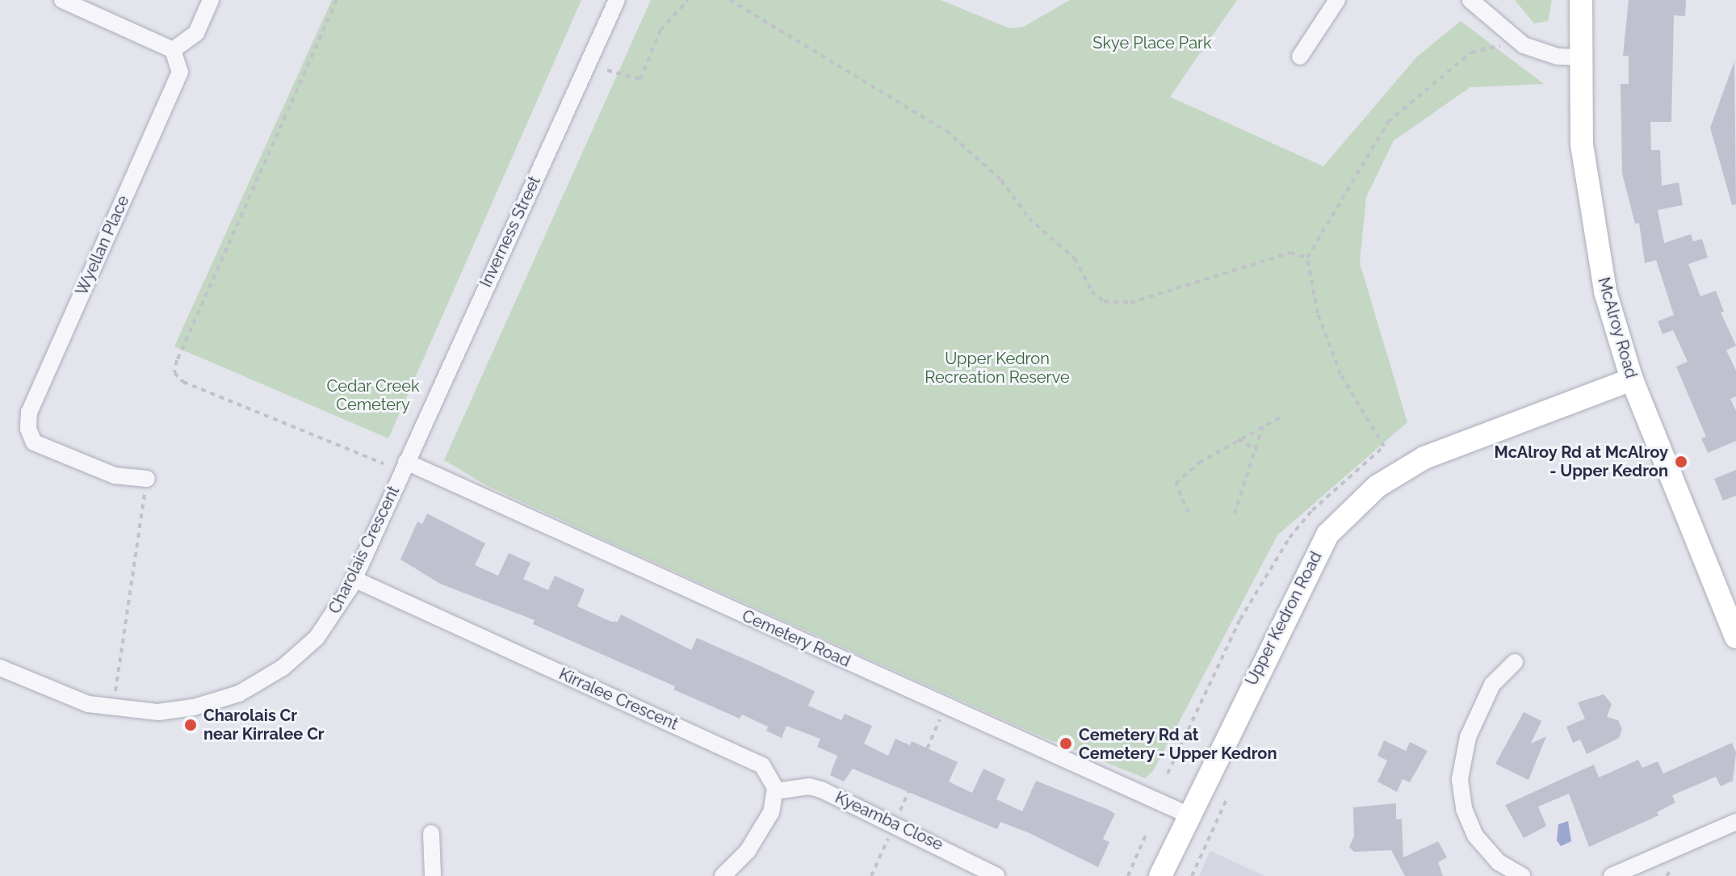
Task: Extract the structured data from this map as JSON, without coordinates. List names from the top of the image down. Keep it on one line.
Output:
{"streets":{"main road":["McAlroy Road","Upper Kedron Road"],"street":["Inverness Street","Wyellan Place","Charolais Crescent","Cemetery Road","Kirralee Crescent","Kyeamba Close"]},"crossings":[["Inverness Street","Charolais Crescent"],["Inverness Street","Cemetery Road"],["McAlroy Road","Upper Kedron Road"],["Charolais Crescent","Cemetery Road"],["Charolais Crescent","Kirralee Crescent"],["Upper Kedron Road","Cemetery Road"],["Kirralee Crescent","Kyeamba Close"]],"parks":["Skye Place Park","Upper Kedron Recreation Reserve","Cedar Creek Cemetery"],"places":["McAlroy Rd at McAlroy - Upper Kedron","Charolais Cr near Kirralee Cr","Cemetery Rd at Cemetery - Upper Kedron"]}
